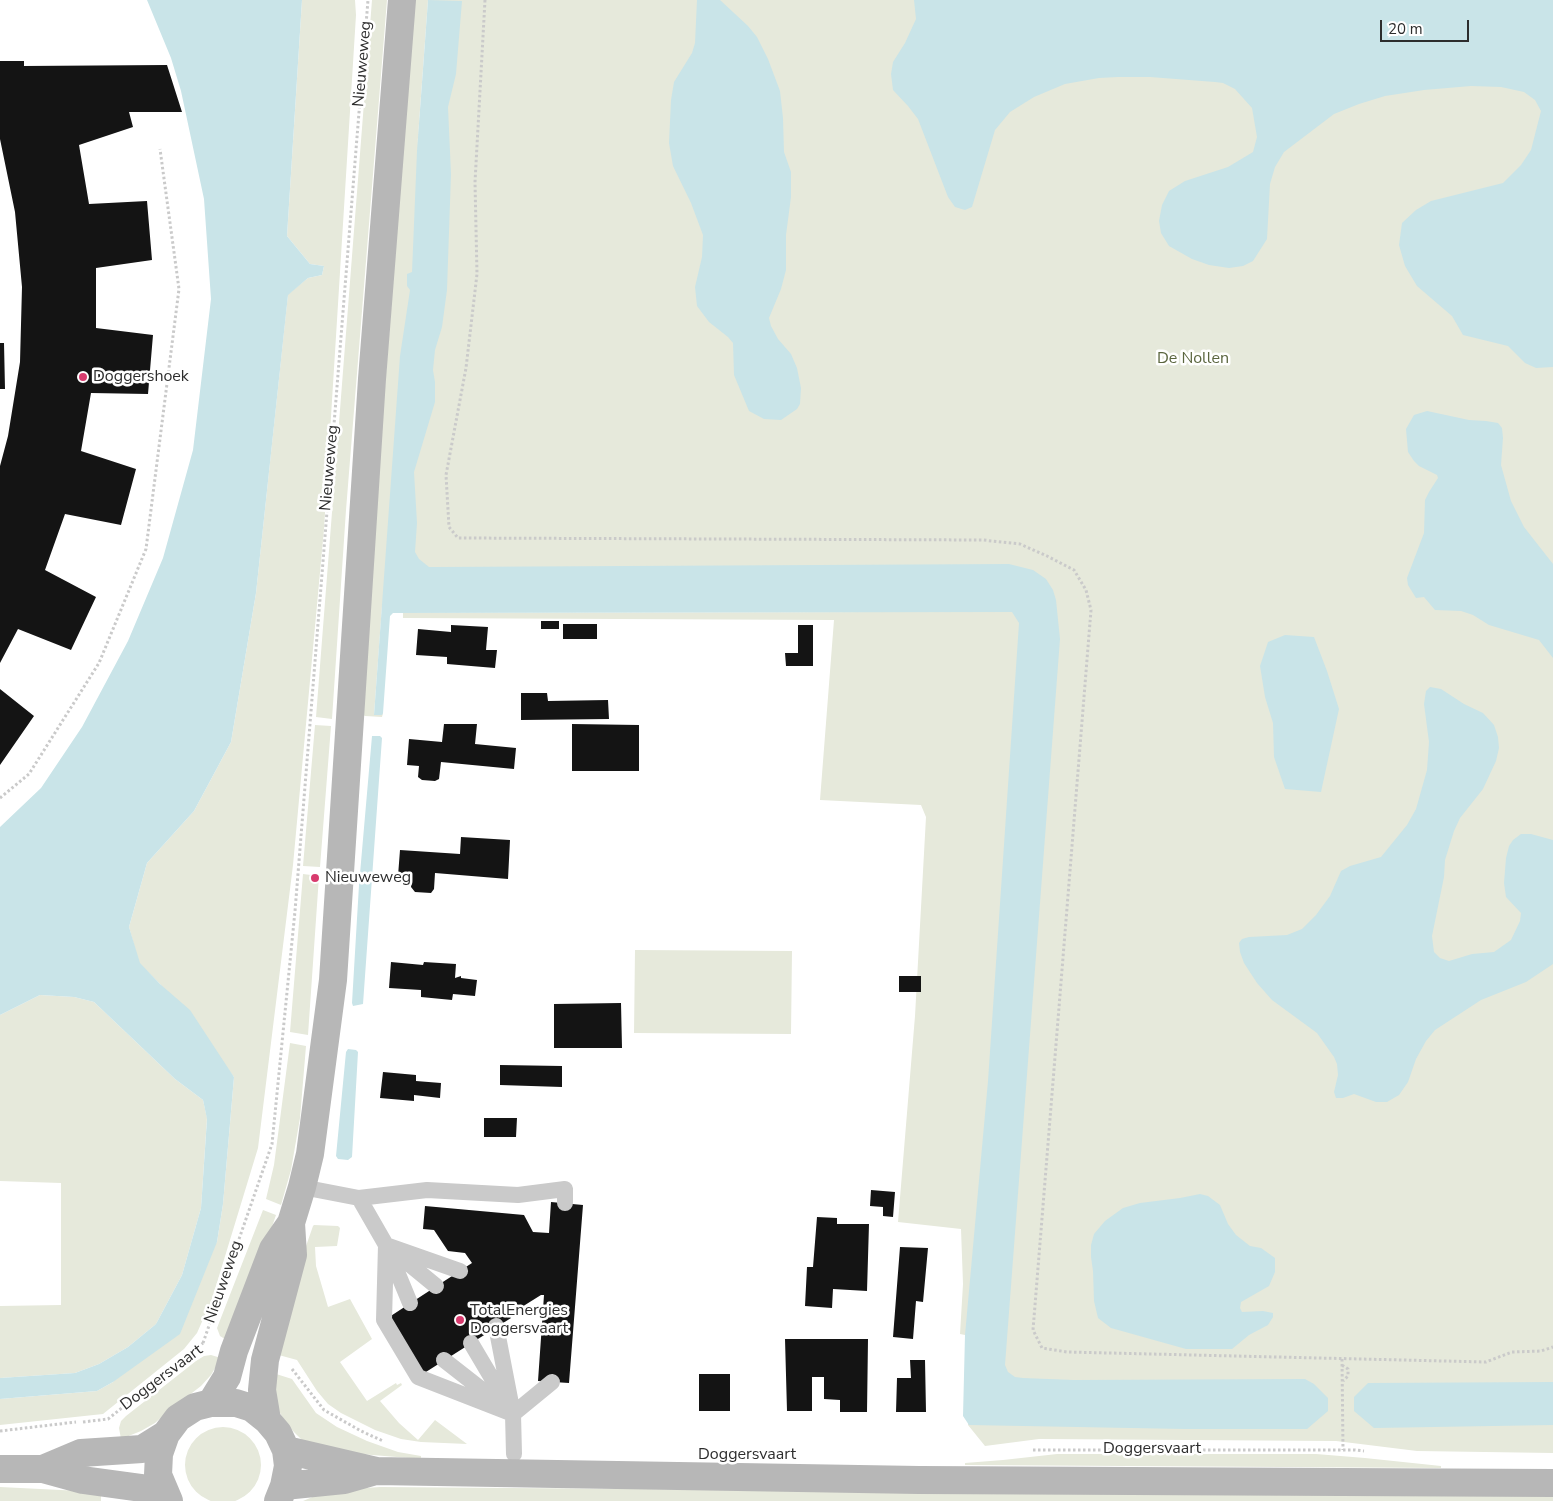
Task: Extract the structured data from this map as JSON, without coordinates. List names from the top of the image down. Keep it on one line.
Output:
{"streets":{"street":["Nieuweweg","Doggersvaart"]},"crossings":[["Nieuweweg","Doggersvaart"]],"parks":["De Nollen"],"places":["Doggershoek","Nieuweweg","TotalEnergies Doggersvaart"],"scale_bar":"20 m"}
